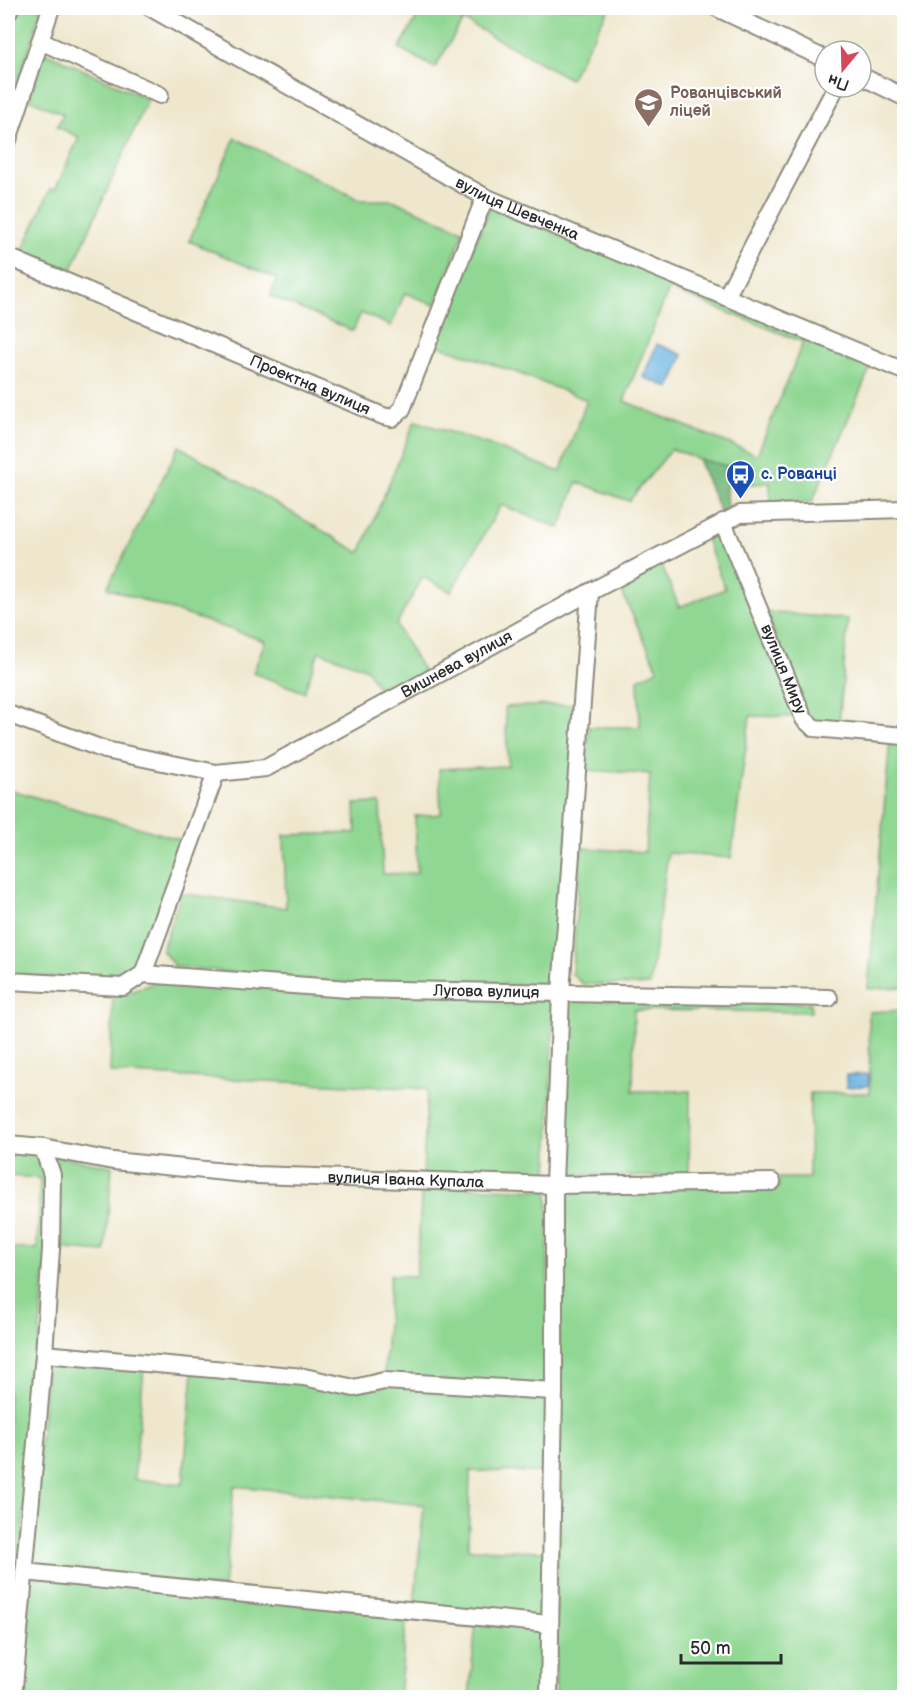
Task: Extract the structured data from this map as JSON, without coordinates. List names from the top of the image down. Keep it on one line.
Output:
{"streets":{"street":["вулиця Шевченка","Проектна вулиця","Вишнева вулиця","вулиця Миру","Лугова вулиця","вулиця Івана Купала"]},"crossings":[["вулиця Шевченка","Проектна вулиця"],["Вишнева вулиця","вулиця Миру"]],"places":{"school or university":["Рованцівський ліцей"],"bus stop":["с. Рованці"]},"scale_bar":"50 m","north":"bottom"}
